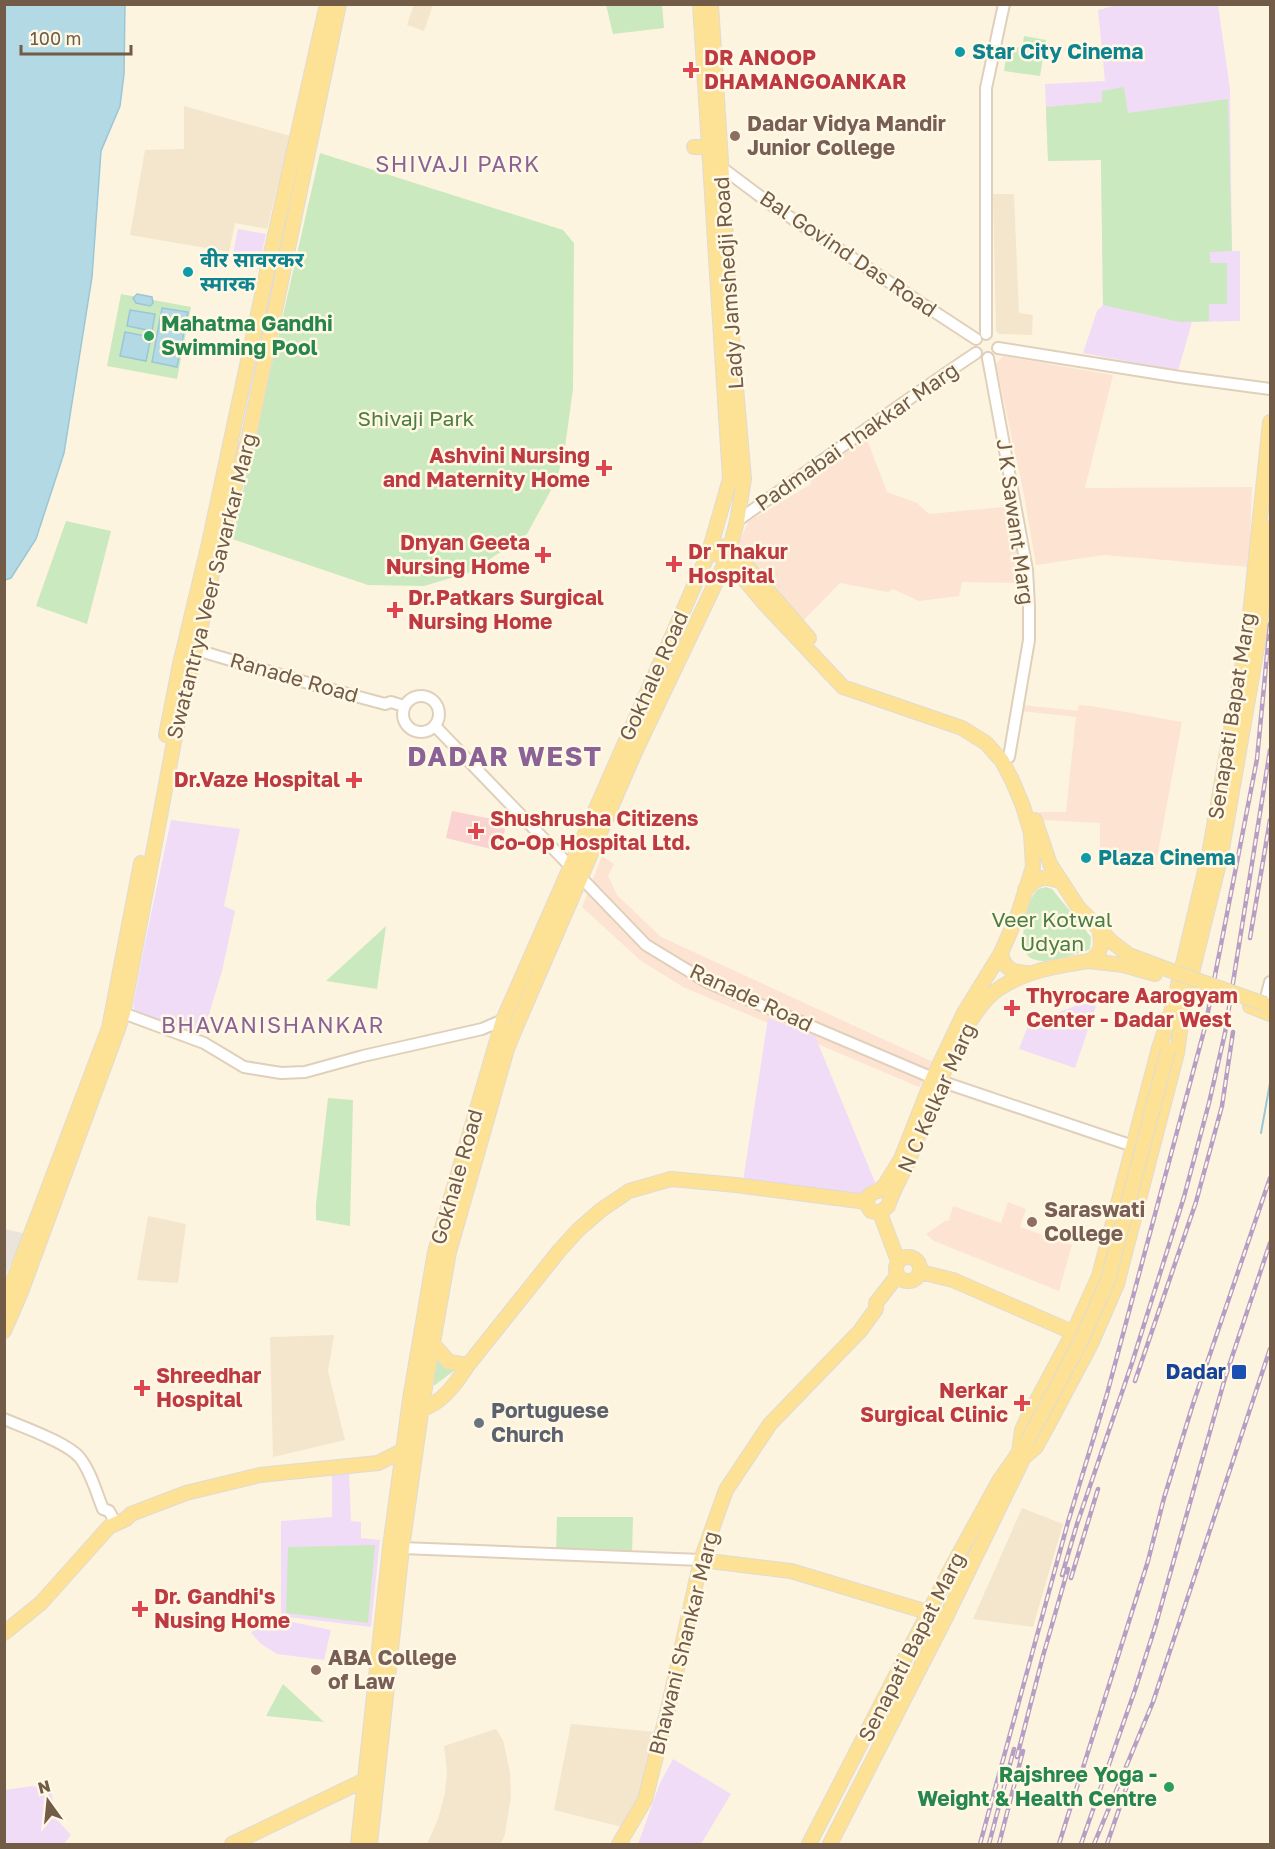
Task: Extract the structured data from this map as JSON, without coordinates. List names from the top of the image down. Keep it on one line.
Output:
{"streets":{"main road":["Lady Jamshedji Road","Swatantrya Veer Savarkar Marg","Gokhale Road","Senapati Bapat Marg","N C Kelkar Marg","Bhawani Shankar Marg"],"street":["Bal Govind Das Road","Padmabai Thakkar Marg","J K Sawant Marg","Ranade Road"]},"crossings":[["Bal Govind Das Road","Lady Jamshedji Road"],["Bal Govind Das Road","Padmabai Thakkar Marg"],["Bal Govind Das Road","J K Sawant Marg"],["Lady Jamshedji Road","Padmabai Thakkar Marg"],["Lady Jamshedji Road","Gokhale Road"],["Lady Jamshedji Road","N C Kelkar Marg"],["Padmabai Thakkar Marg","J K Sawant Marg"],["J K Sawant Marg","N C Kelkar Marg"],["Swatantrya Veer Savarkar Marg","Ranade Road"],["Gokhale Road","Ranade Road"],["Gokhale Road","N C Kelkar Marg"],["Ranade Road","N C Kelkar Marg"]],"districts":["SHIVAJI PARK","DADAR WEST","BHAVANISHANKAR"],"parks":["Shivaji Park","Veer Kotwal Udyan"],"places":{"other":["Star City Cinema","Dadar Vidya Mandir Junior College","वीर सावरकर स्मारक","Mahatma Gandhi Swimming Pool","Plaza Cinema","Saraswati College","Portuguese Church","ABA College of Law","Rajshree Yoga - Weight & Health Centre"],"health":["DR ANOOP DHAMANGOANKAR","Ashvini Nursing and Maternity Home","Dnyan Geeta Nursing Home","Dr Thakur Hospital","Dr.Patkars Surgical Nursing Home","Dr.Vaze Hospital","Shushrusha Citizens Co-Op Hospital Ltd.","Thyrocare Aarogyam Center - Dadar West","Shreedhar Hospital","Nerkar Surgical Clinic","Dr. Gandhi's Nusing Home"],"transit":["Dadar"]},"scale_bar":"100 m","north":"top"}
